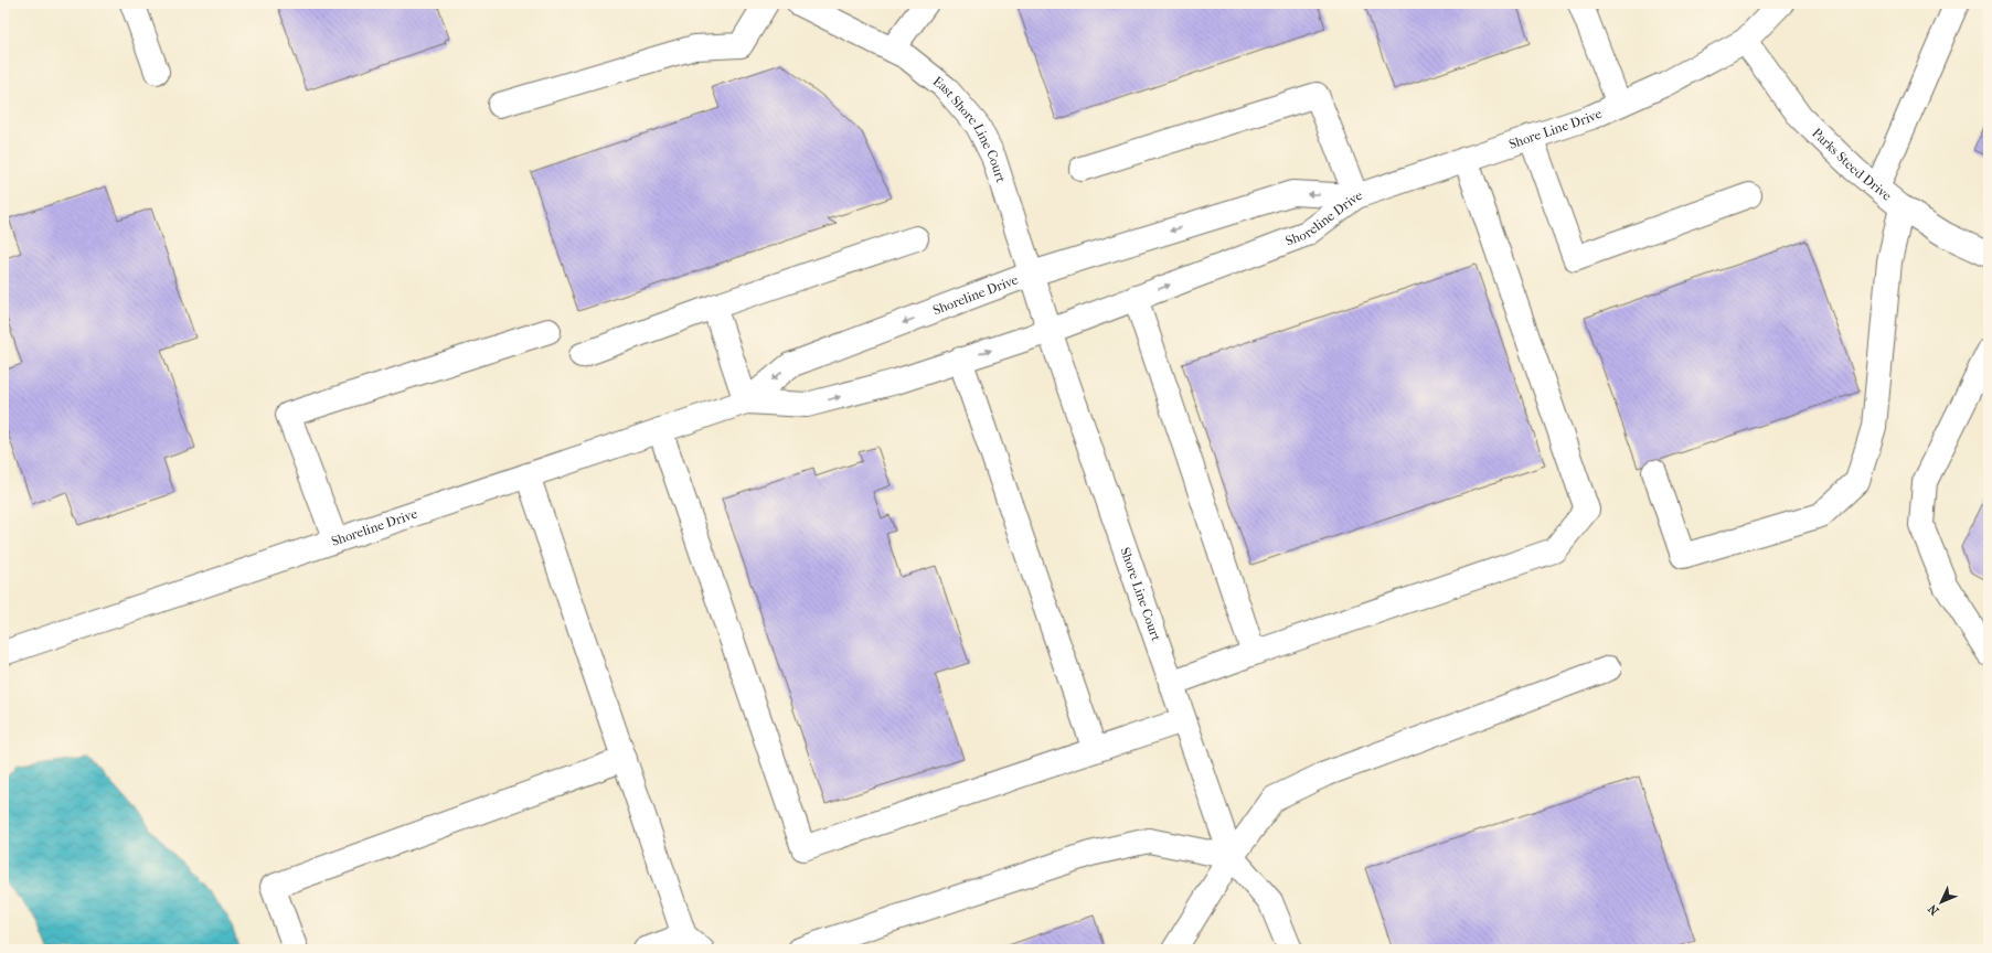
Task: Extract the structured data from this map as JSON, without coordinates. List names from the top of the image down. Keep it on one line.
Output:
{"streets":{"street":["Shore Line Drive","East Shore Line Court","Parks Steed Drive","Shoreline Drive","Shore Line Court"]},"crossings":[["Shore Line Drive","Parks Steed Drive"],["Shore Line Drive","Shoreline Drive"],["East Shore Line Court","Shoreline Drive"],["East Shore Line Court","Shore Line Court"],["Shoreline Drive","Shore Line Court"]],"north":"bottom left"}
